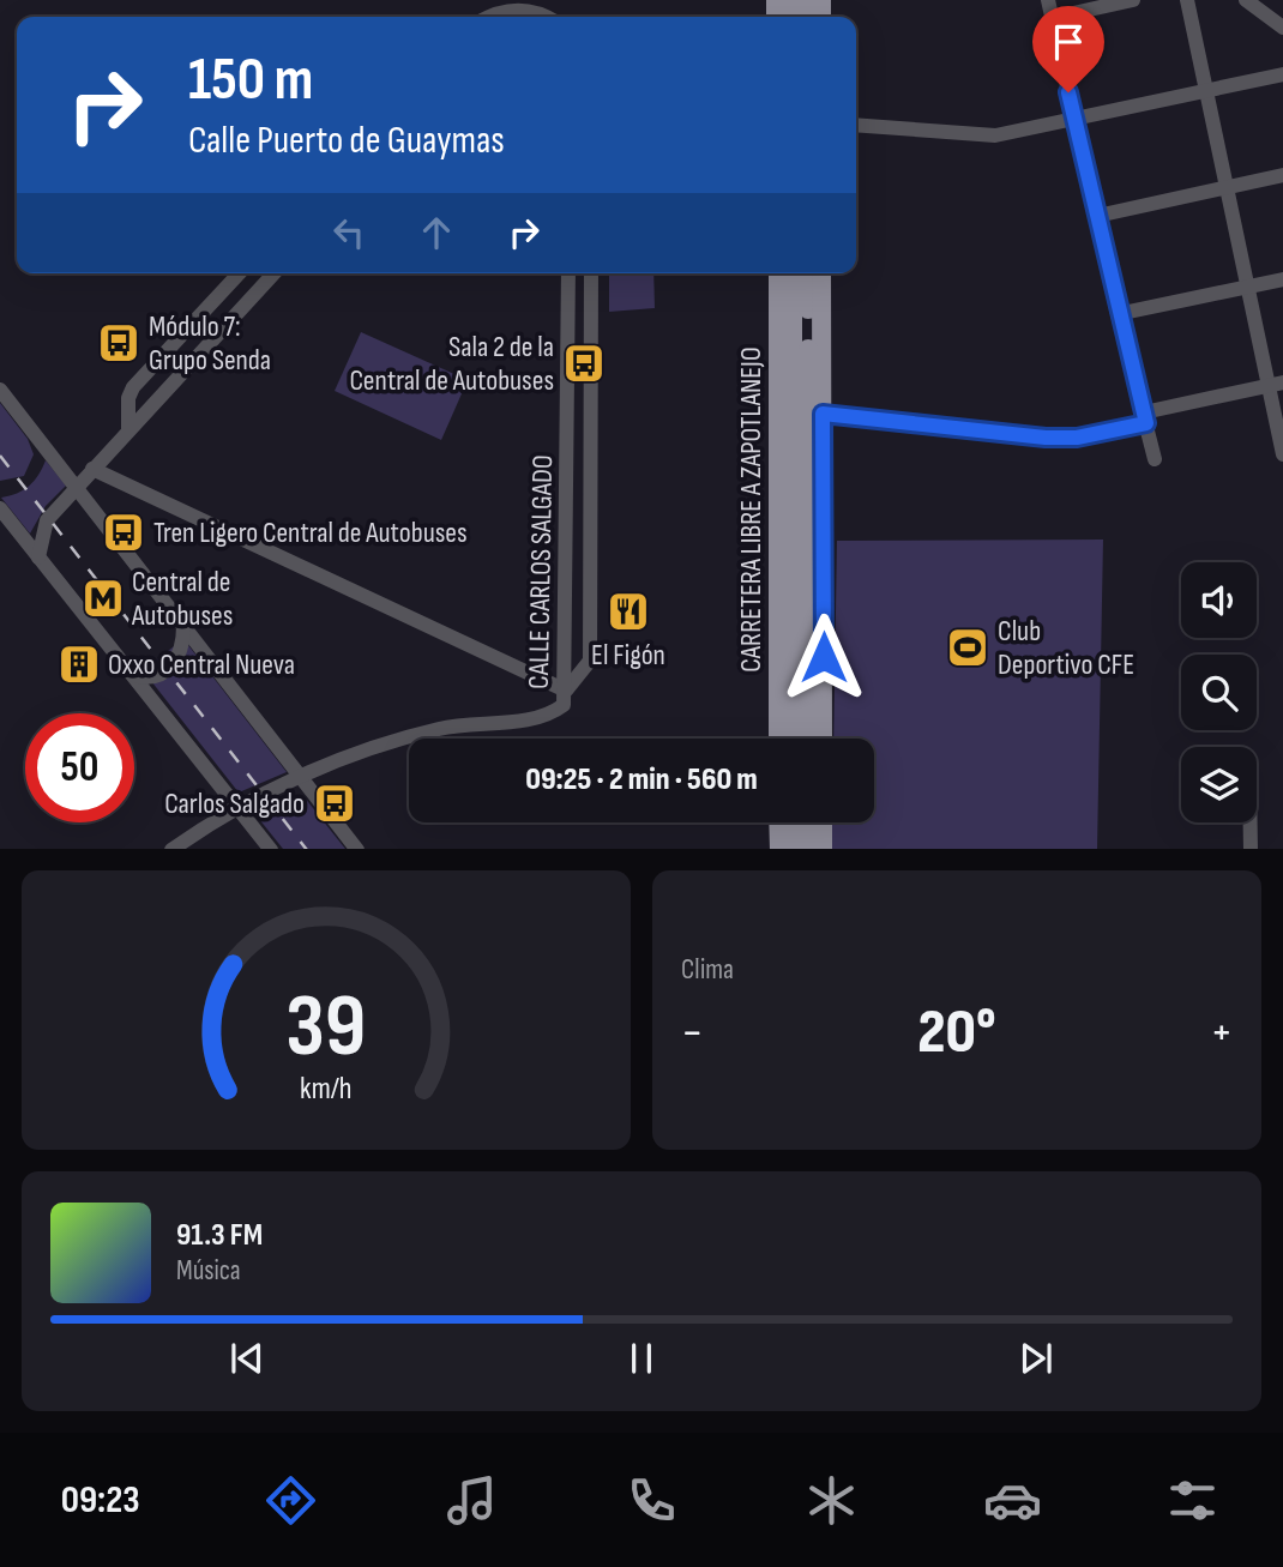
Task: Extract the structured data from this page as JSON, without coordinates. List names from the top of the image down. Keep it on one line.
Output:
{"streets":{"main road":["CARRETERA LIBRE A ZAPOTLANEJO"],"street":["CALLE CARLOS SALGADO"]},"places":{"bus stop":["Módulo 7: Grupo Senda","Sala 2 de la Central de Autobuses","Tren Ligero Central de Autobuses","Carlos Salgado"],"metro station":["Central de Autobuses"],"restaurant":["El Figón"],"sports":["Club Deportivo CFE"],"building":["Oxxo Central Nueva"]},"page":{"turn":["150 m","Calle Puerto de Guaymas"],"limit":"50","trip":"09:25 · 2 min · 560 m","tile":"Clima","heat":["−","20°","+"],"song":["91.3 FM","Música"],"tabs":"09:23","gauge":["39","km/h"]}}
